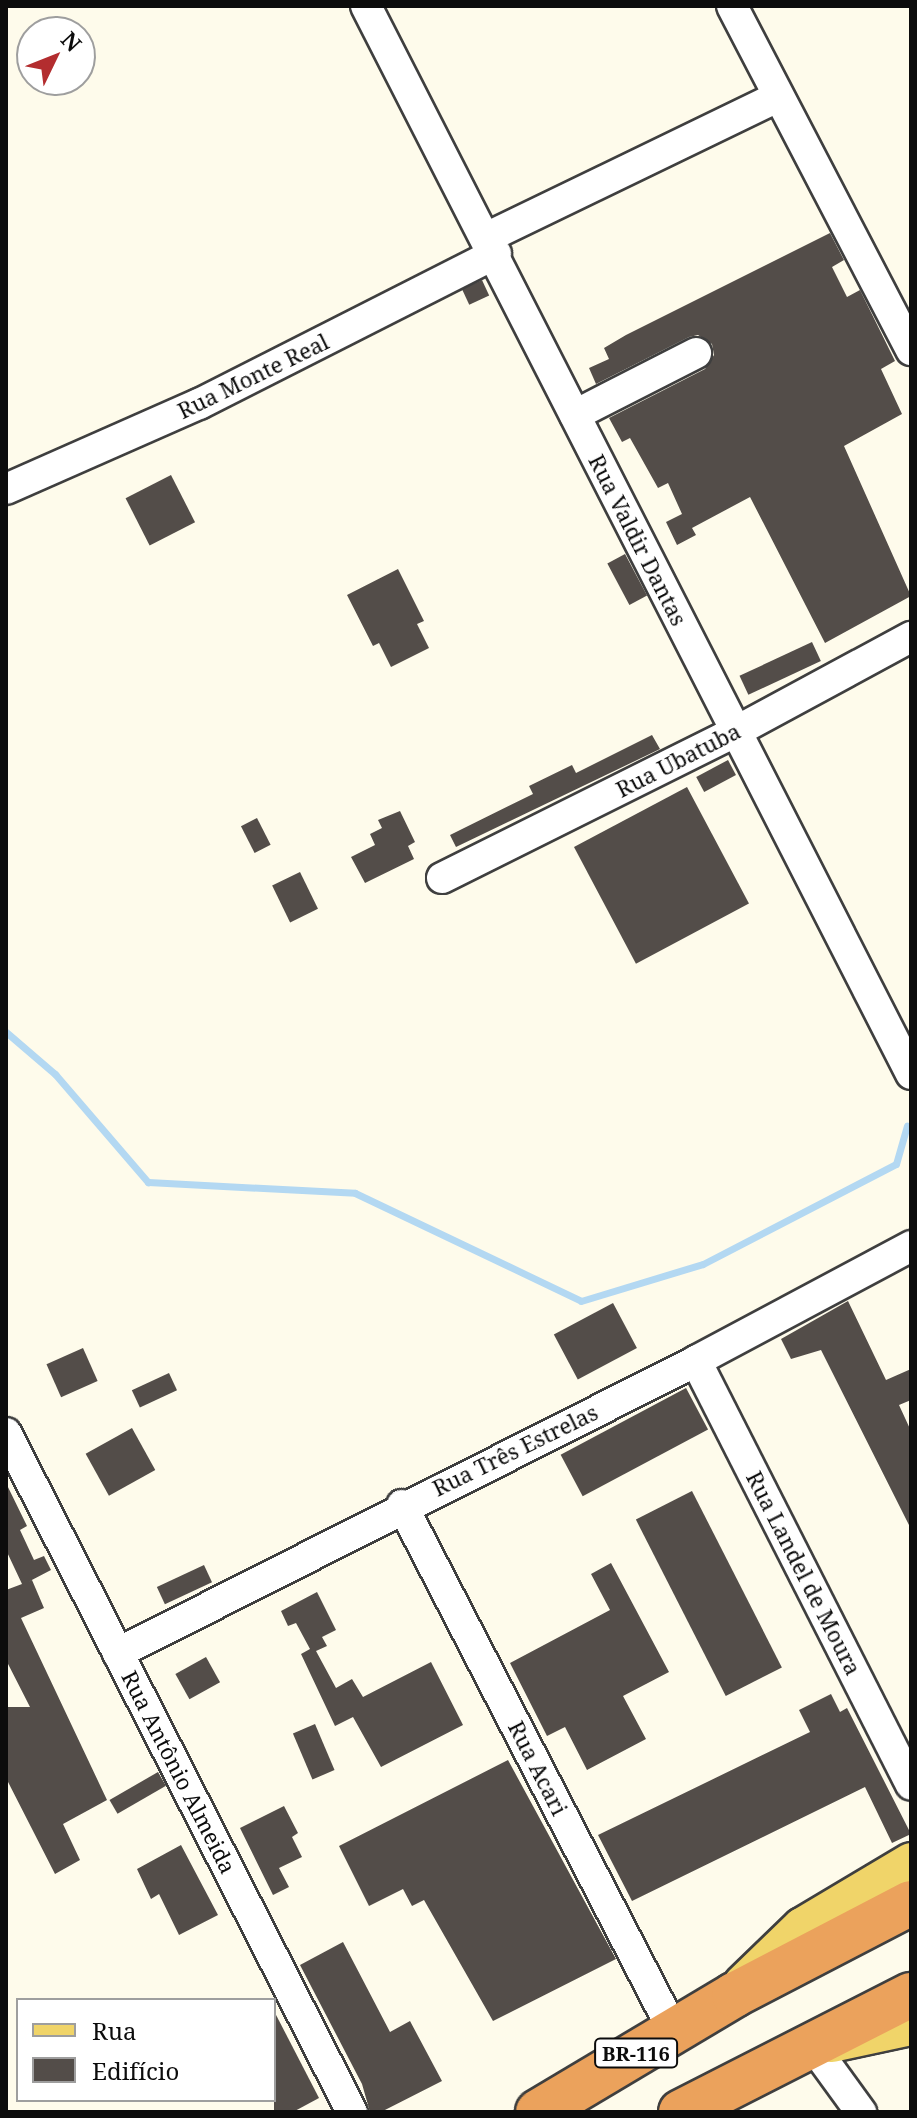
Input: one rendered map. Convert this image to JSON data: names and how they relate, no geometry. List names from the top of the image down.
{
  "streets": {
    "highway": ["BR-116"],
    "street": [
      "Rua Monte Real",
      "Rua Valdir Dantas",
      "Rua Ubatuba",
      "Rua Três Estrelas",
      "Rua Landel de Moura",
      "Rua Acari",
      "Rua Antônio Almeida"
    ]
  },
  "crossings": [
    ["Rua Monte Real", "Rua Valdir Dantas"],
    ["Rua Valdir Dantas", "Rua Ubatuba"],
    ["Rua Três Estrelas", "Rua Landel de Moura"],
    ["Rua Três Estrelas", "Rua Acari"],
    ["Rua Três Estrelas", "Rua Antônio Almeida"],
    ["Rua Acari", "BR-116"]
  ],
  "legend": ["Rua", "Edifício"],
  "north": "top right"
}
